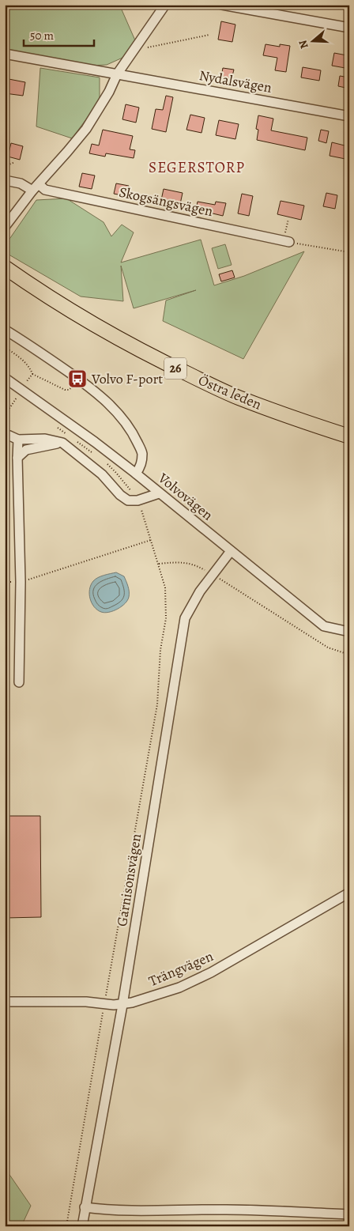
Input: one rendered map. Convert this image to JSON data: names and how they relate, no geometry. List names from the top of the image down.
{
  "streets": {
    "highway": ["26", "Östra leden"],
    "street": [
      "Nydalsvägen",
      "Skogsängsvägen",
      "Volvovägen",
      "Garnisonsvägen",
      "Trängvägen"
    ]
  },
  "crossings": [
    ["Volvovägen", "Garnisonsvägen"],
    ["Garnisonsvägen", "Trängvägen"]
  ],
  "districts": ["SEGERSTORP"],
  "places": {
    "bus stop": ["Volvo F-port"]
  },
  "scale_bar": "50 m",
  "north": "left"
}
